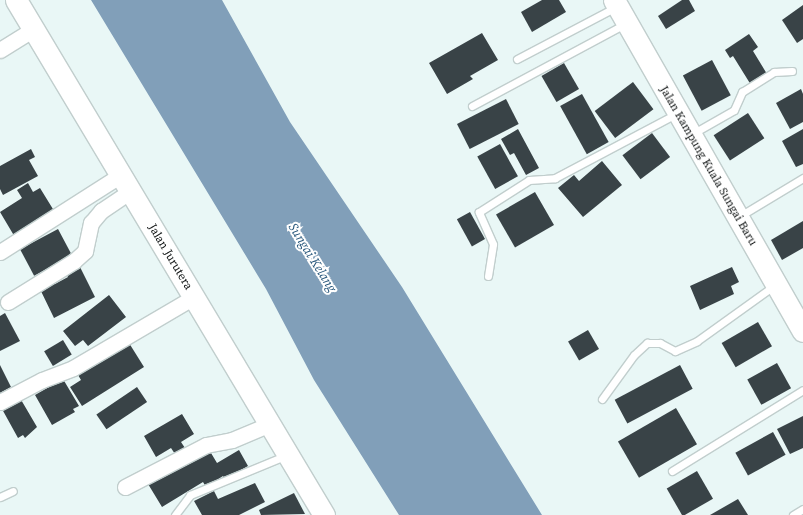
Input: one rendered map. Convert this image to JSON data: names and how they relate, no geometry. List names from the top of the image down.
{
  "streets": {
    "street": ["Jalan Kampung Kuala Sungai Baru", "Jalan Jurutera"]
  },
  "water": ["Sungai Kelang"]
}
